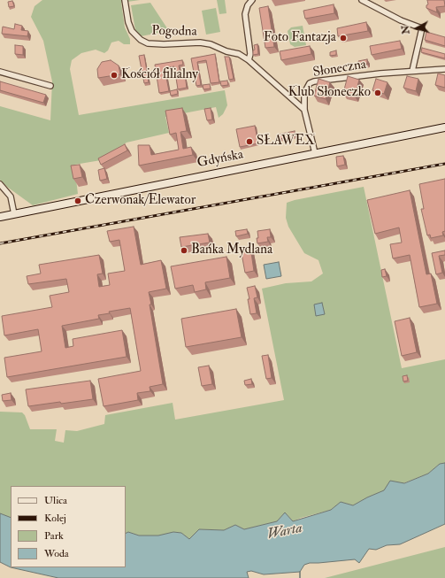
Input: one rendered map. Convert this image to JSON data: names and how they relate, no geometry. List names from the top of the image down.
{
  "streets": {
    "main road": ["Gdyńska"],
    "street": ["Pogodna", "Słoneczna"]
  },
  "crossings": [
    ["Pogodna", "Słoneczna"],
    ["Słoneczna", "Gdyńska"]
  ],
  "water": ["Warta"],
  "places": [
    "Foto Fantazja",
    "Kościół filialny",
    "Klub Słoneczko",
    "SŁAWEX",
    "Czerwonak/Elewator",
    "Bańka Mydlana"
  ],
  "legend": [
    "Ulica",
    "Kolej",
    "Park",
    "Woda"
  ],
  "north": "left"
}
